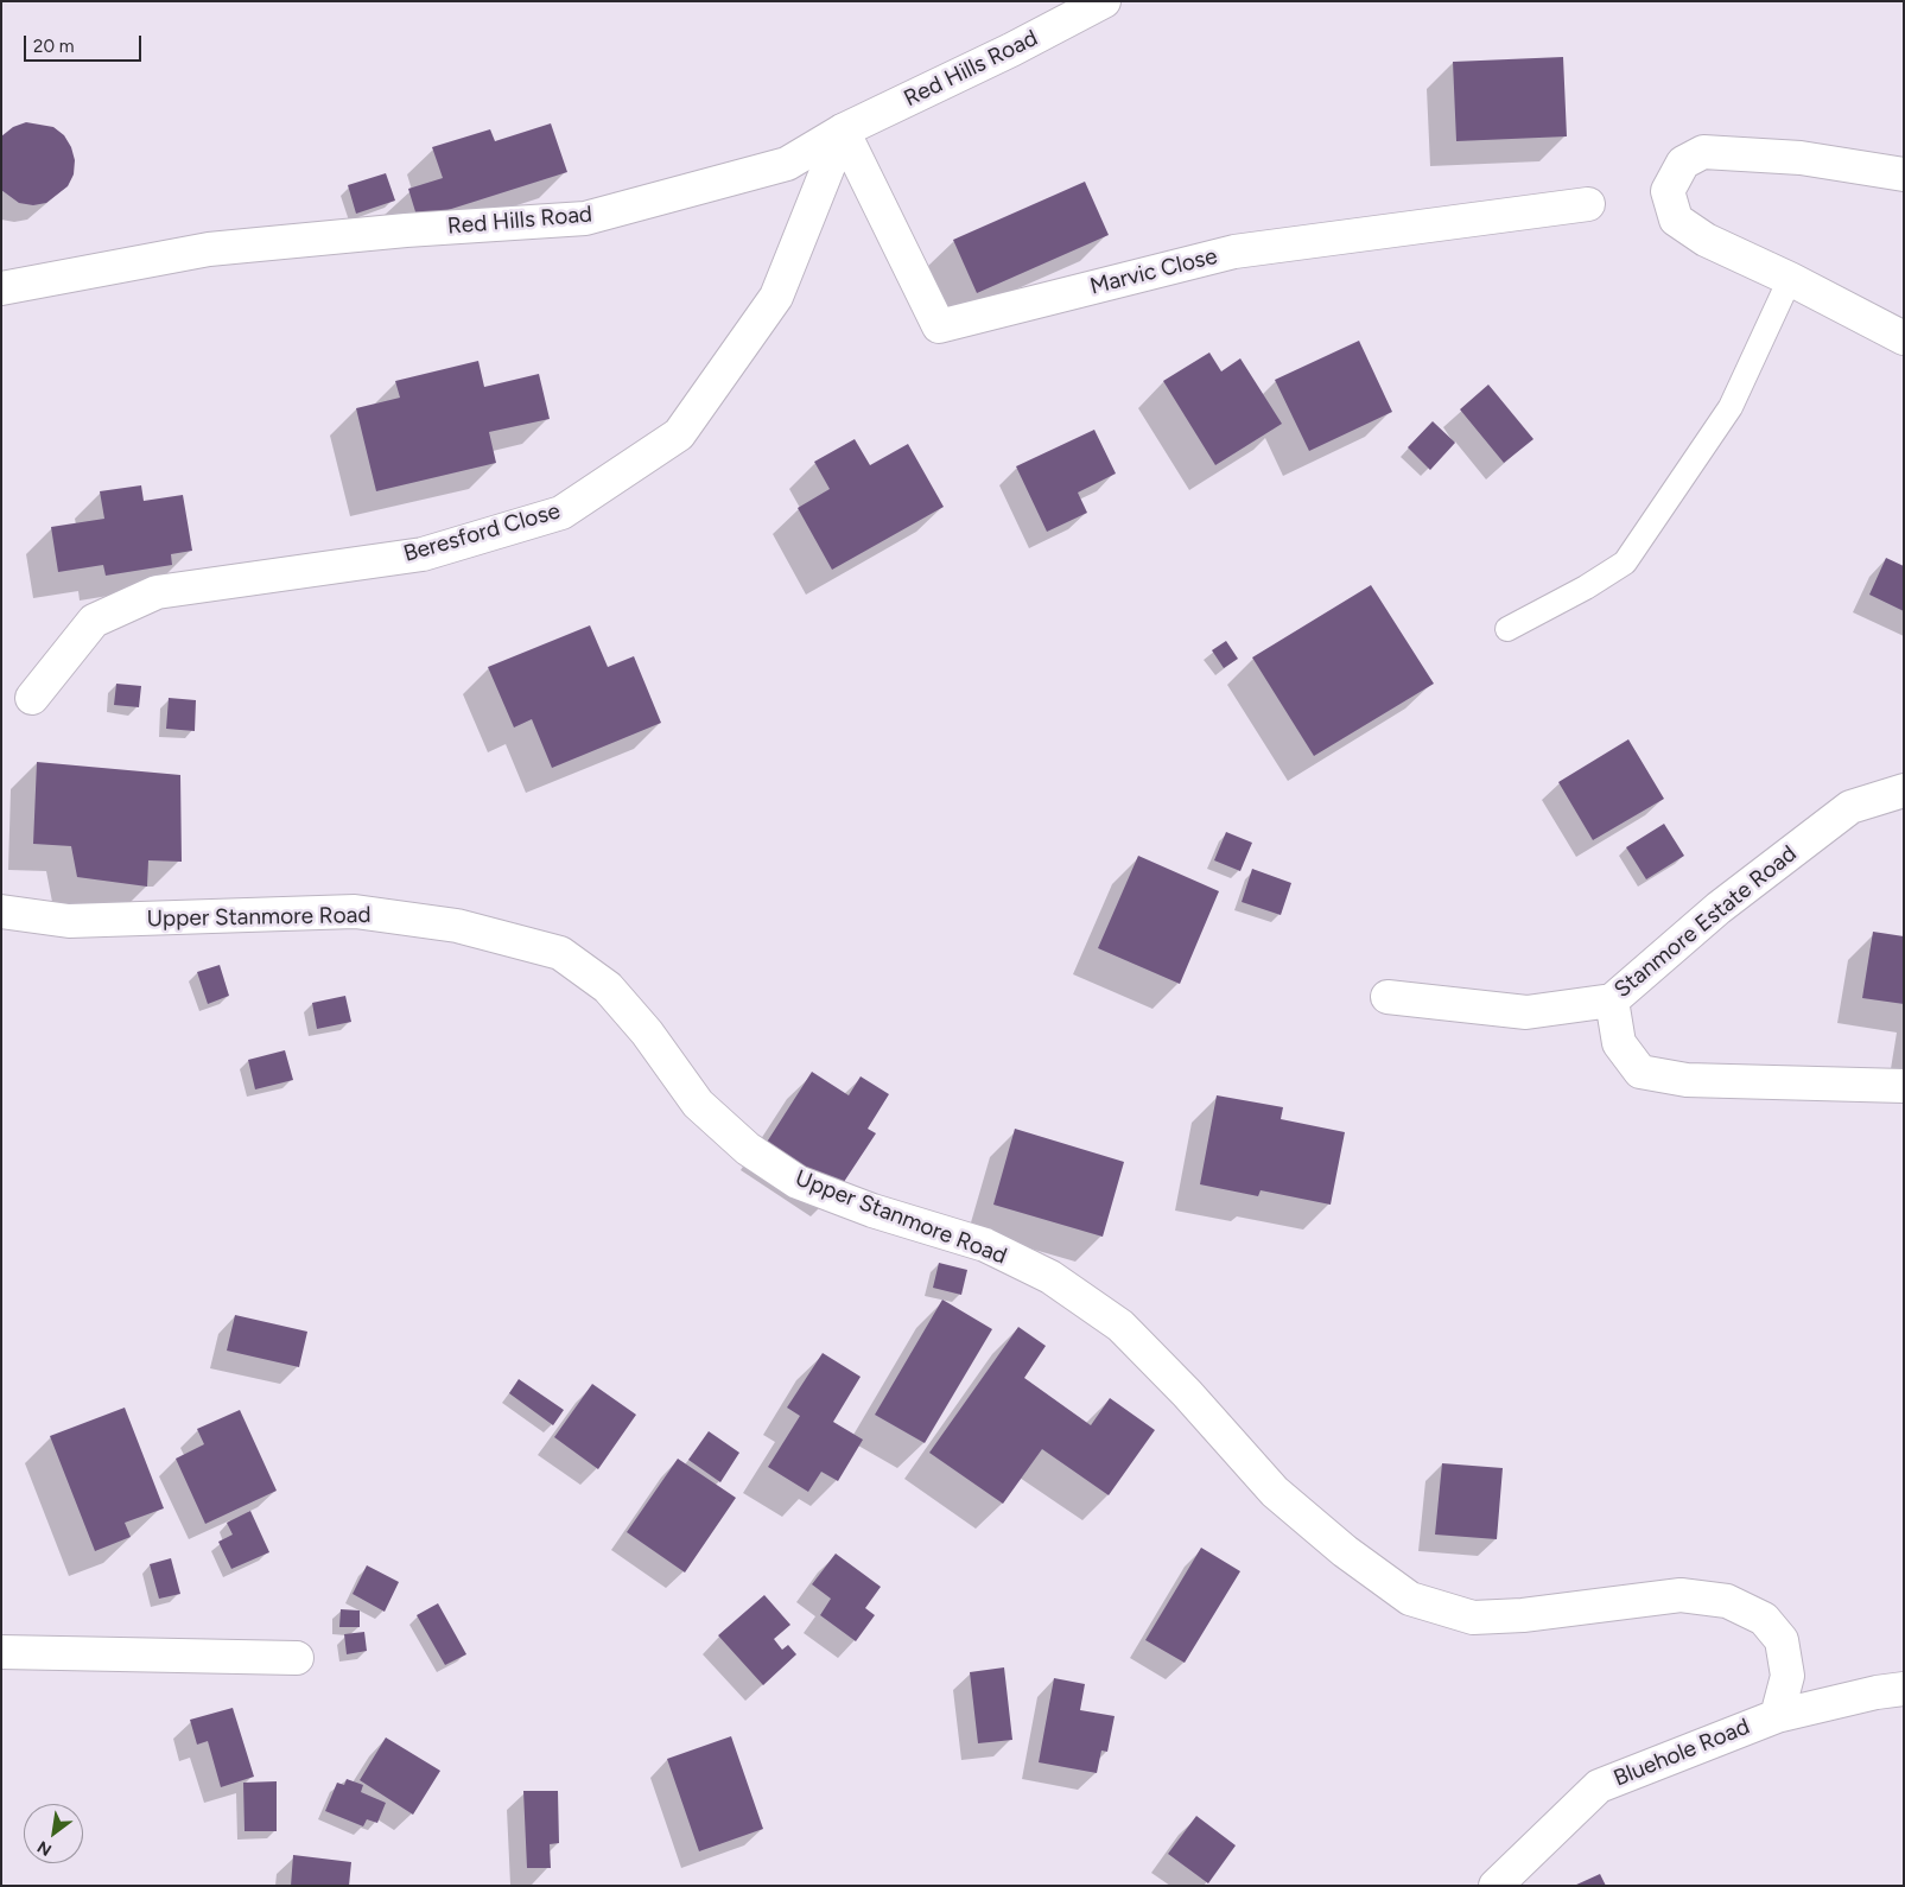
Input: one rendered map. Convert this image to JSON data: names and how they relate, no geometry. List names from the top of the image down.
{
  "streets": {
    "street": [
      "Red Hills Road",
      "Marvic Close",
      "Beresford Close",
      "Upper Stanmore Road",
      "Stanmore Estate Road",
      "Bluehole Road"
    ]
  },
  "crossings": [
    ["Red Hills Road", "Marvic Close"],
    ["Red Hills Road", "Beresford Close"],
    ["Marvic Close", "Beresford Close"],
    ["Upper Stanmore Road", "Bluehole Road"]
  ],
  "scale_bar": "20 m",
  "north": "bottom left"
}
